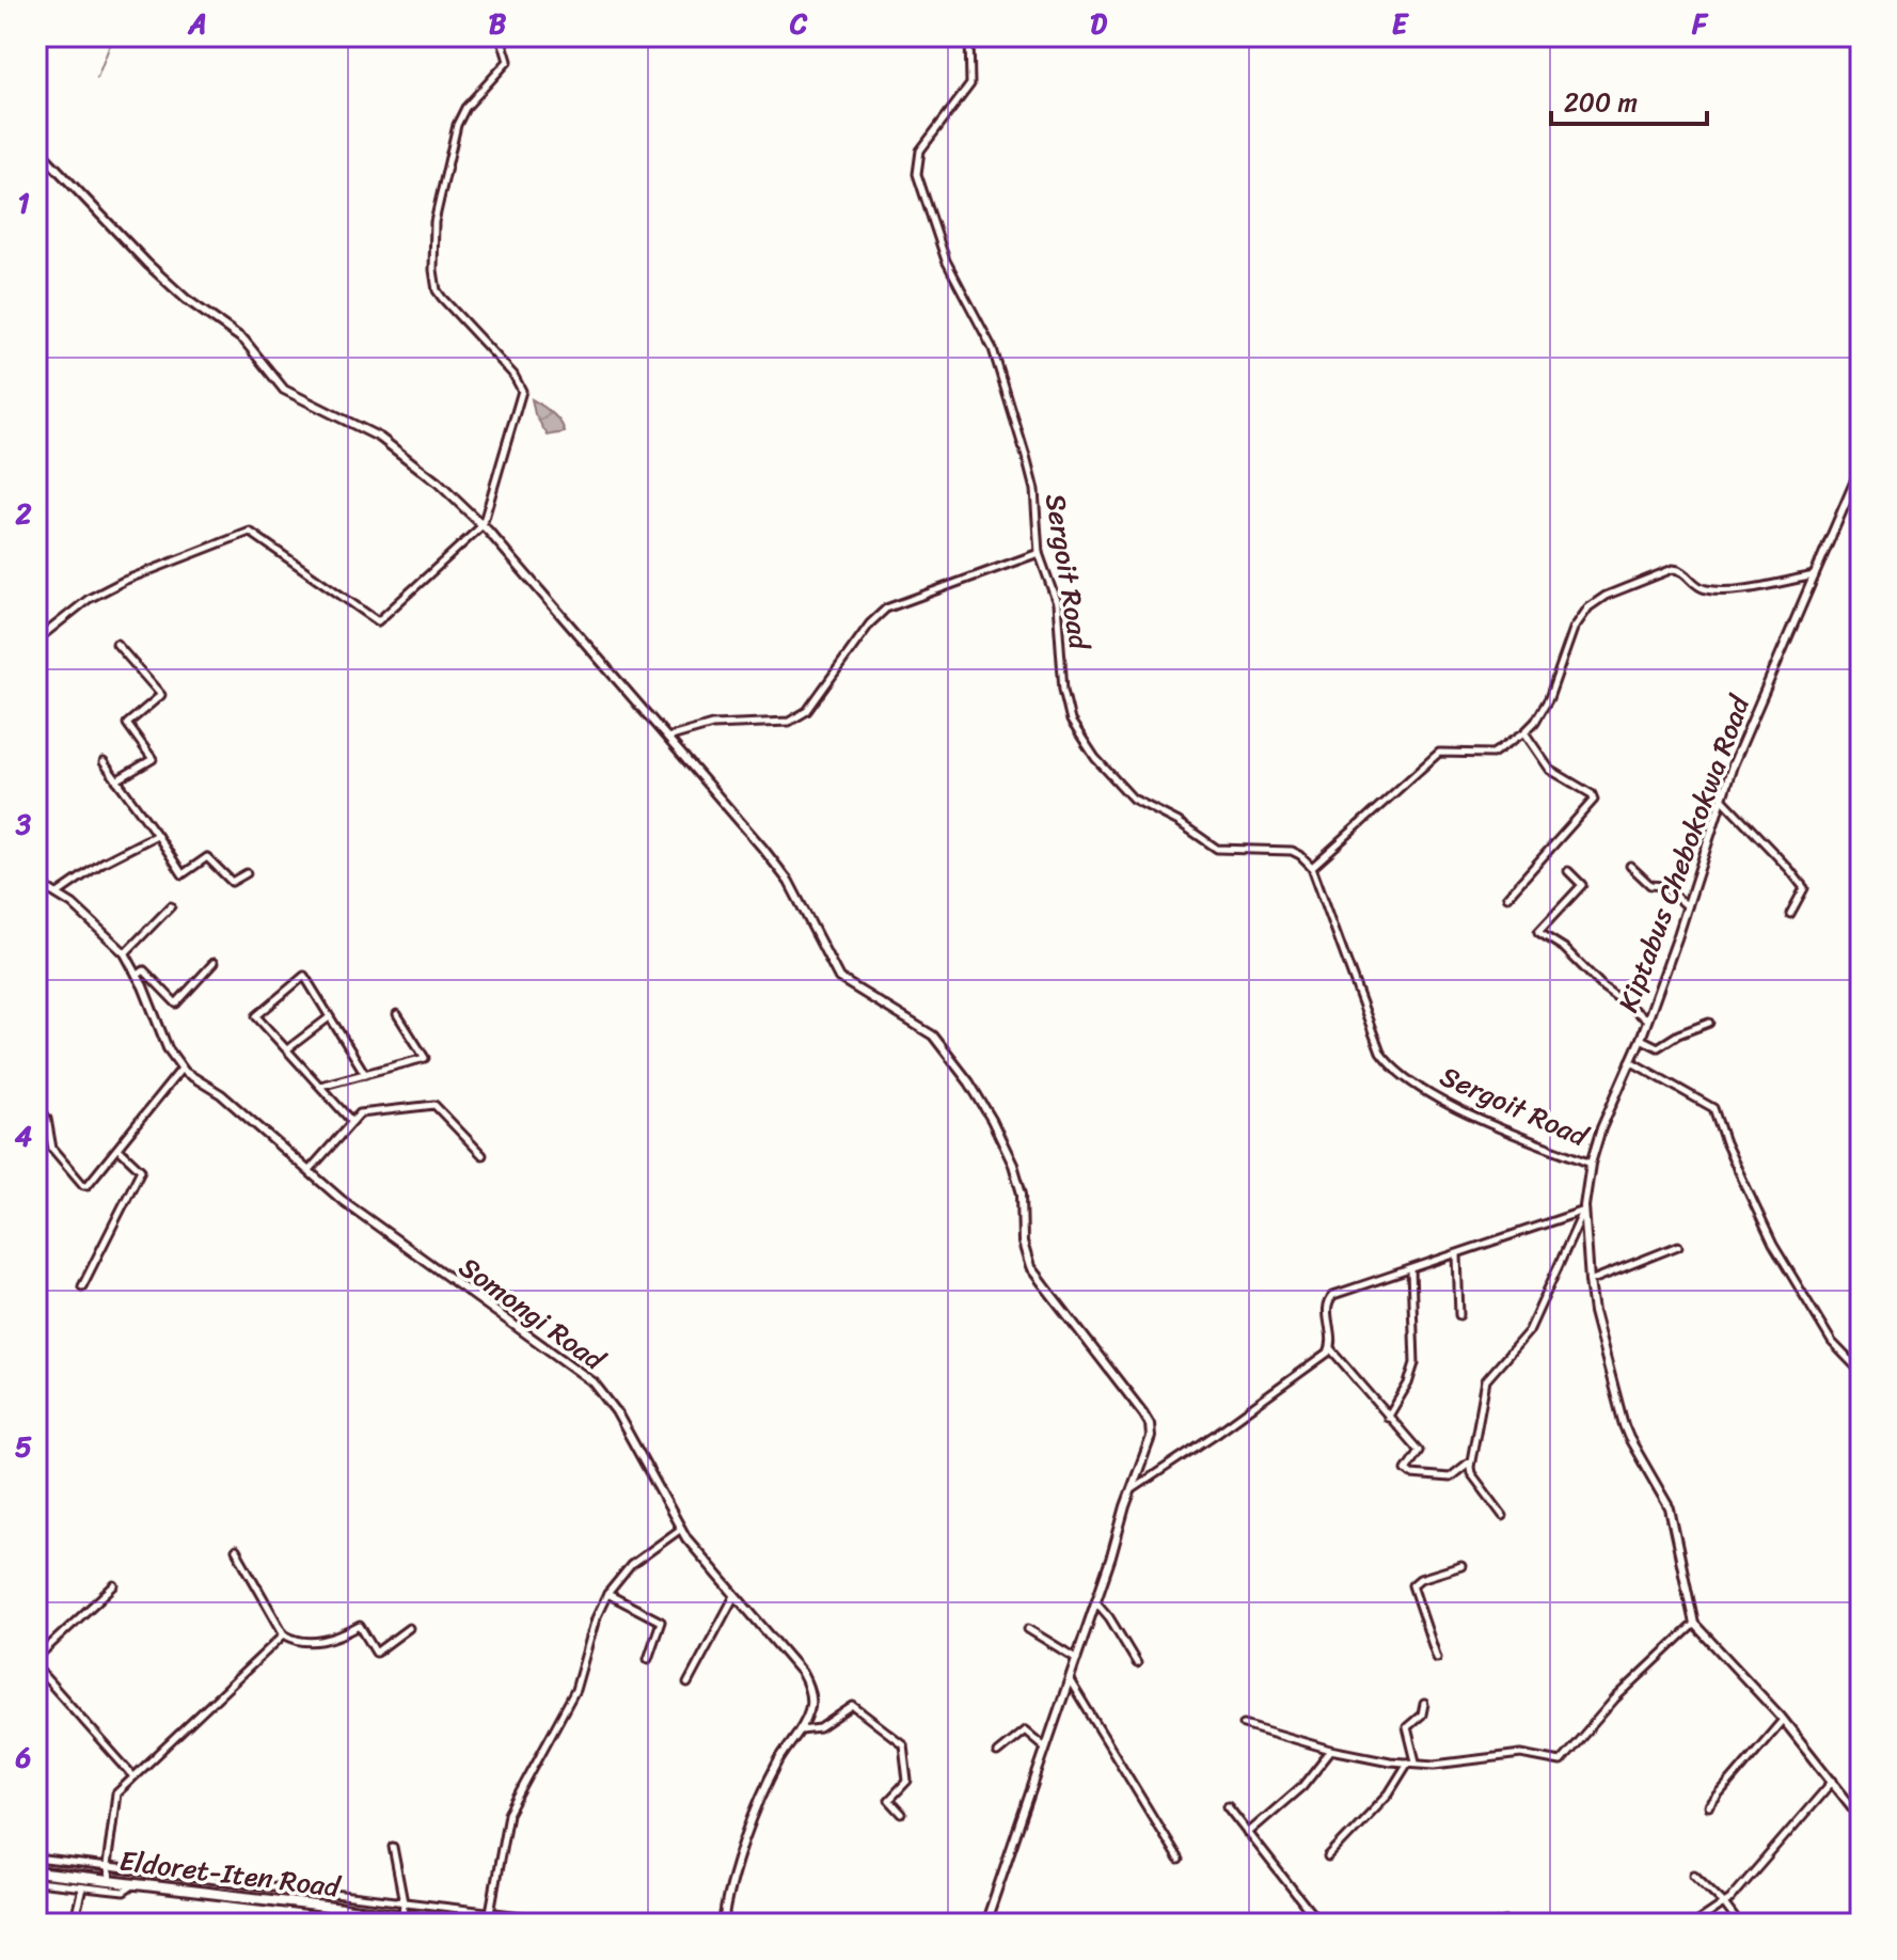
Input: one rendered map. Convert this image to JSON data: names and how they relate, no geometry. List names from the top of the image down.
{
  "streets": {
    "main road": ["Eldoret-Iten Road"],
    "street": ["Sergoit Road", "Kiptabus Chebokokwa Road", "Somongi Road"]
  },
  "crossings": [
    ["Sergoit Road", "Kiptabus Chebokokwa Road"]
  ],
  "scale_bar": "200 m",
  "grid": {
    "columns": [
      "A",
      "B",
      "C",
      "D",
      "E",
      "F"
    ],
    "rows": [
      "1",
      "2",
      "3",
      "4",
      "5",
      "6"
    ]
  }
}
